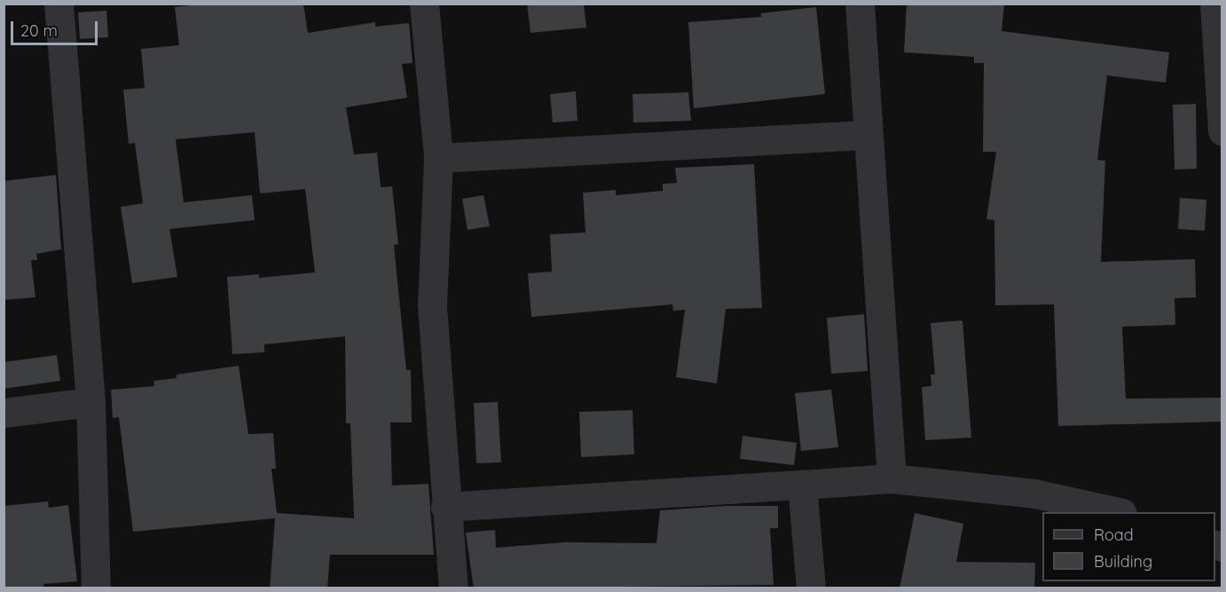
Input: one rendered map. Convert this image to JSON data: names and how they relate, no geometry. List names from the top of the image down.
{
  "legend": ["Road", "Building"],
  "scale_bar": "20 m"
}
